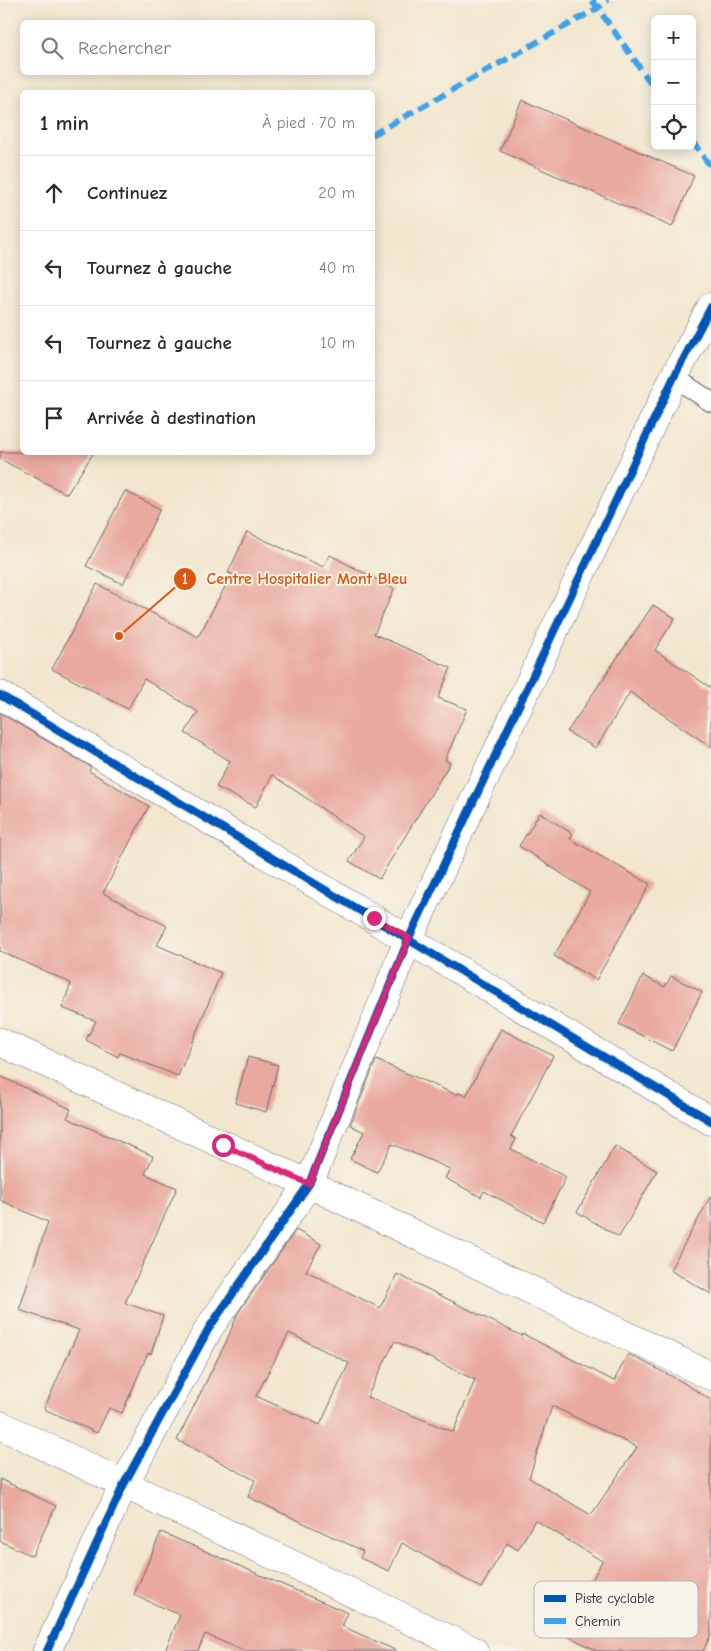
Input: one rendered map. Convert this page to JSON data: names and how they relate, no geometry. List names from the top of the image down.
{
  "places": ["Centre Hospitalier Mont Bleu"],
  "legend": ["Piste cyclable", "Chemin"],
  "page": {
    "map_buttons": ["+", "−"],
    "search": "Rechercher",
    "heading": ["1 min", "À pied · 70 m"],
    "list": [
      ["Continuez", "20 m"],
      ["Tournez à gauche", "40 m"],
      ["Tournez à gauche", "10 m"],
      "Arrivée à destination"
    ]
  }
}
